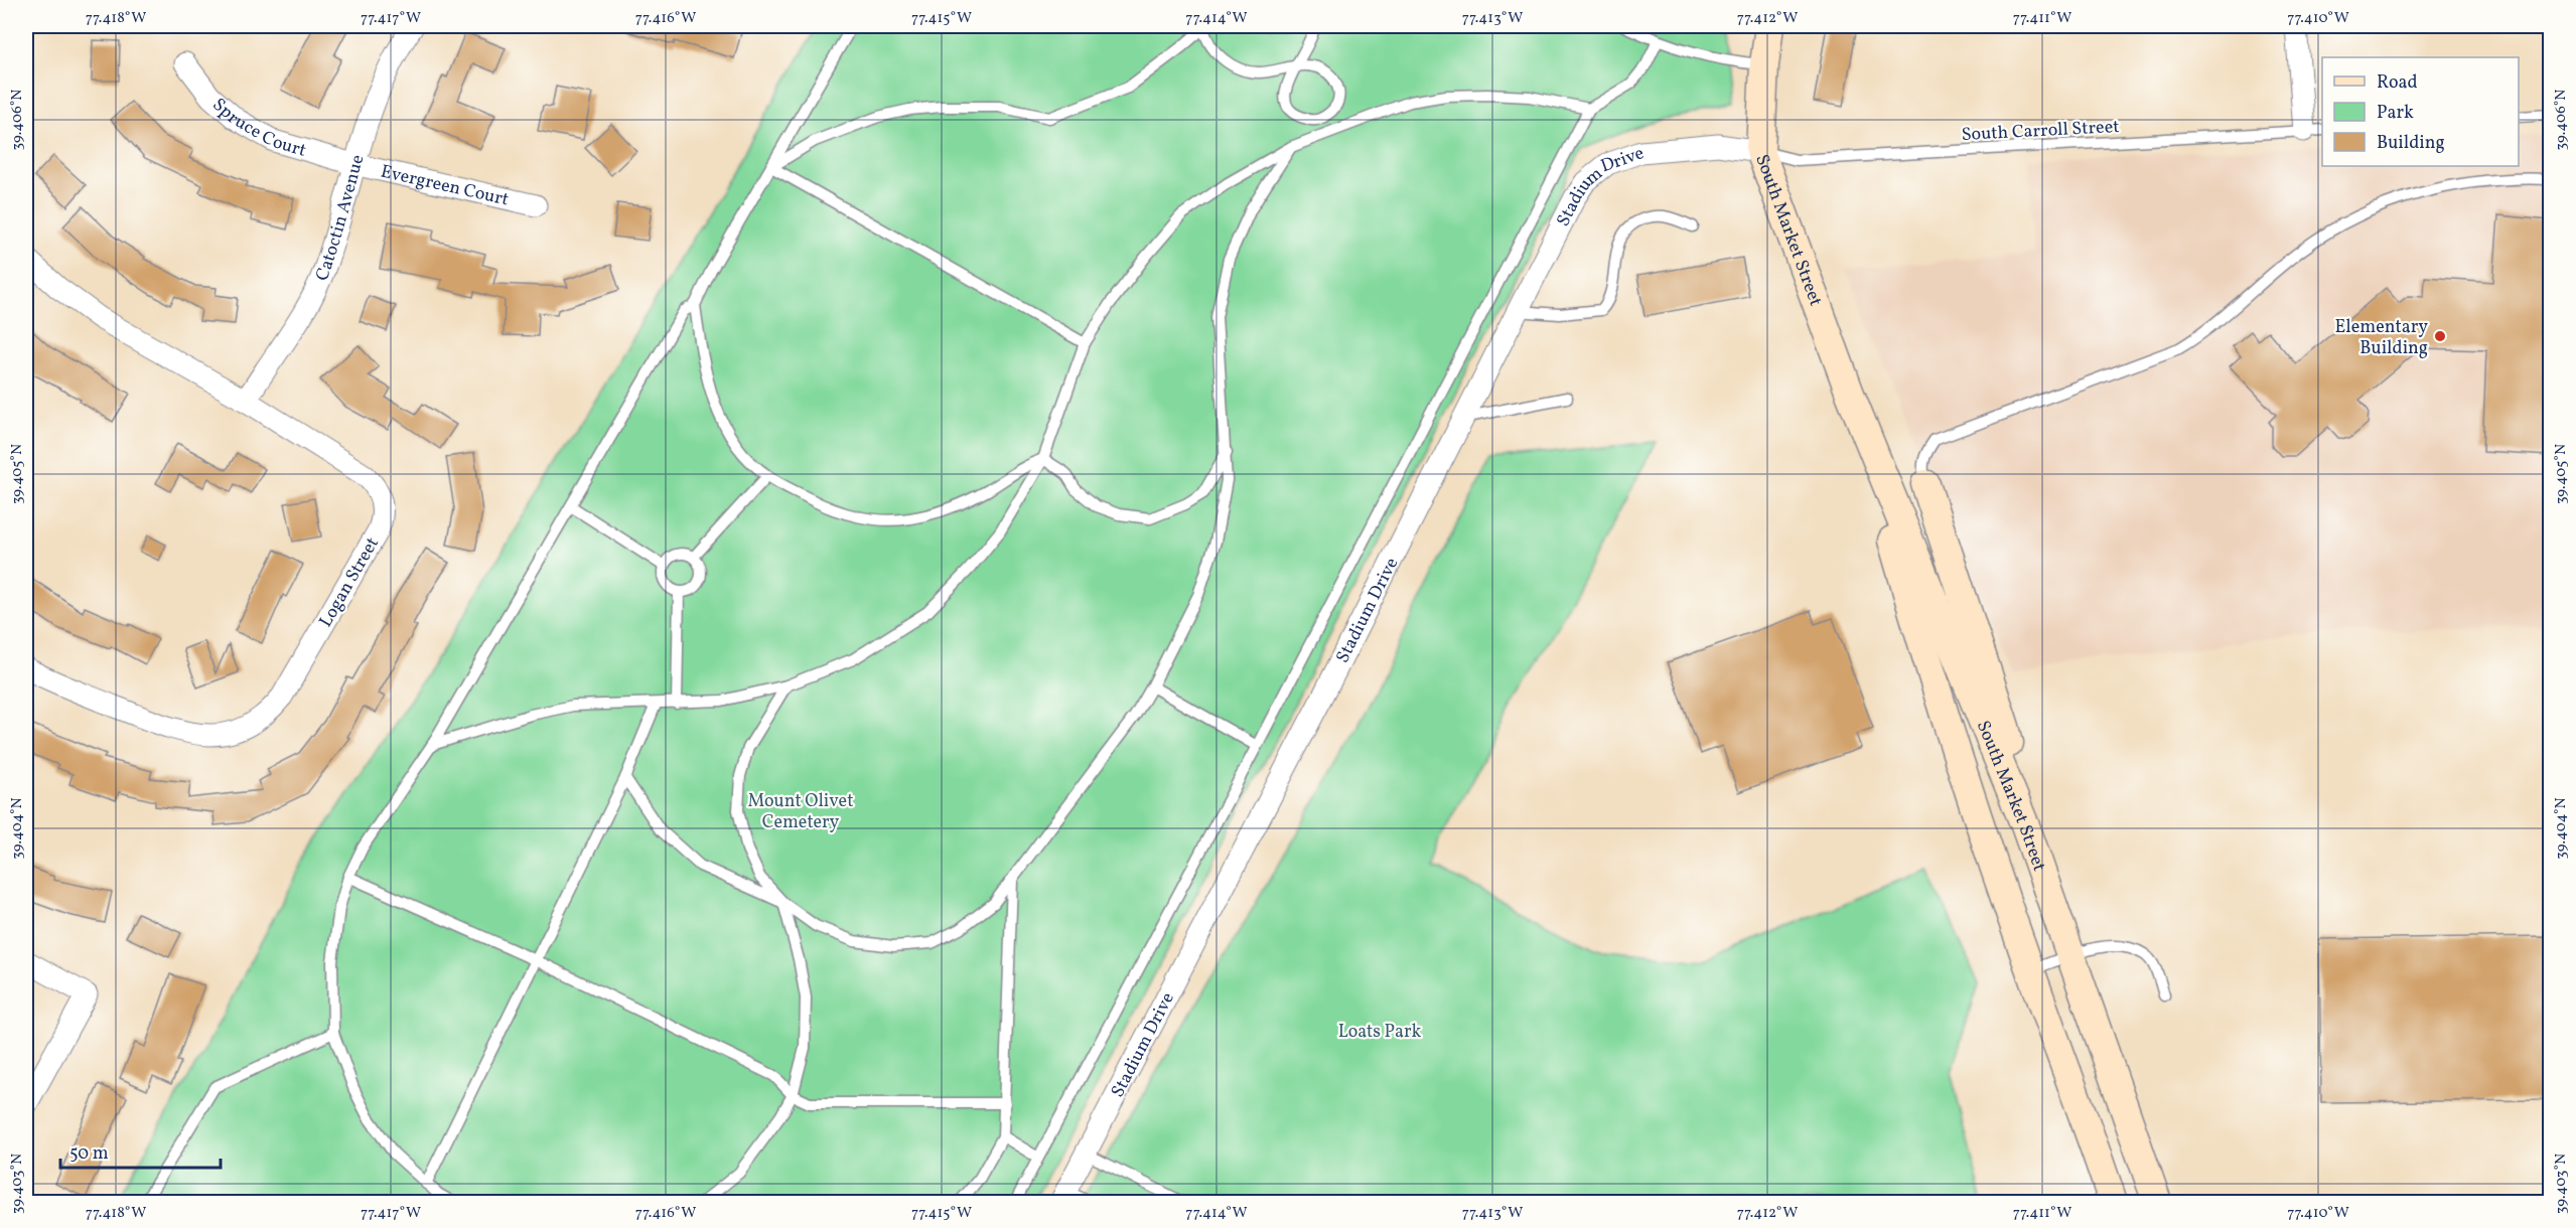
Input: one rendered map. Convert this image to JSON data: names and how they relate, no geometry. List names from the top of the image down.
{
  "streets": {
    "main road": ["South Market Street"],
    "street": [
      "Spruce Court",
      "Evergreen Court",
      "Stadium Drive",
      "Catoctin Avenue",
      "Logan Street"
    ],
    "lane": ["South Carroll Street"]
  },
  "crossings": [
    ["Spruce Court", "Evergreen Court"],
    ["Spruce Court", "Catoctin Avenue"],
    ["South Carroll Street", "Stadium Drive"],
    ["South Carroll Street", "South Market Street"],
    ["Evergreen Court", "Catoctin Avenue"],
    ["Stadium Drive", "South Market Street"],
    ["Catoctin Avenue", "Logan Street"]
  ],
  "parks": ["Mount Olivet Cemetery", "Loats Park"],
  "places": ["Elementary Building"],
  "legend": ["Road", "Park", "Building"],
  "scale_bar": "50 m",
  "coordinates": [
    "77.418°W",
    "77.417°W",
    "77.416°W",
    "77.415°W",
    "77.414°W",
    "77.413°W",
    "77.412°W",
    "77.411°W",
    "77.410°W",
    "39.406°N",
    "39.405°N",
    "39.404°N",
    "39.403°N"
  ]
}
